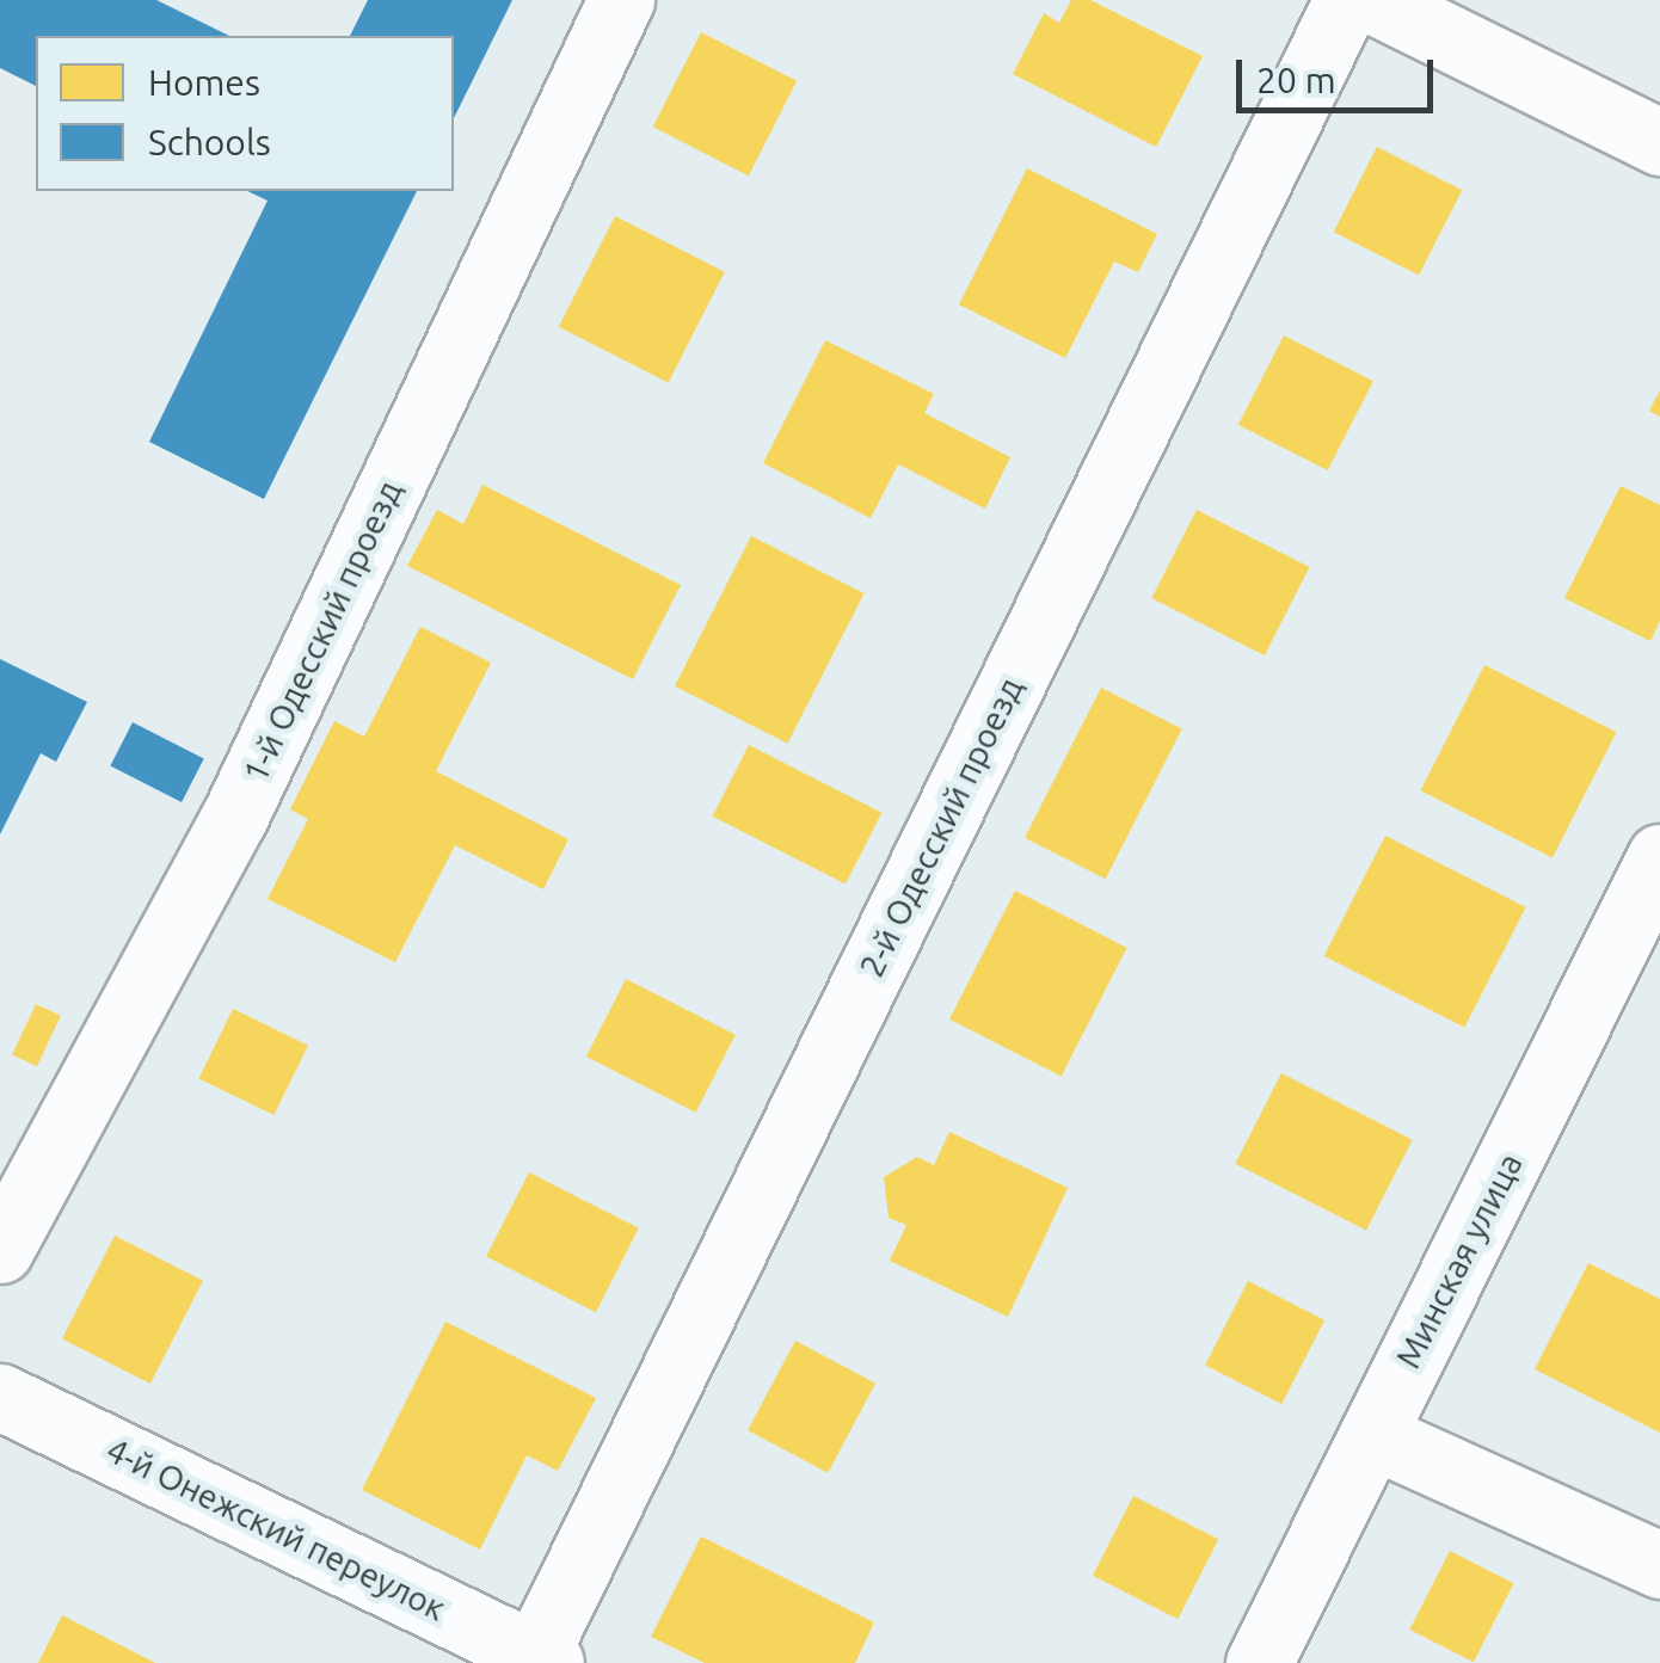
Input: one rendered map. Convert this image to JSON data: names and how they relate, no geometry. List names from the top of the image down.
{
  "streets": {
    "street": [
      "1-й Одесский проезд",
      "2-й Одесский проезд",
      "Минская улица",
      "4-й Онежский переулок"
    ]
  },
  "crossings": [
    ["2-й Одесский проезд", "4-й Онежский переулок"]
  ],
  "legend": ["Homes", "Schools"],
  "scale_bar": "20 m"
}
